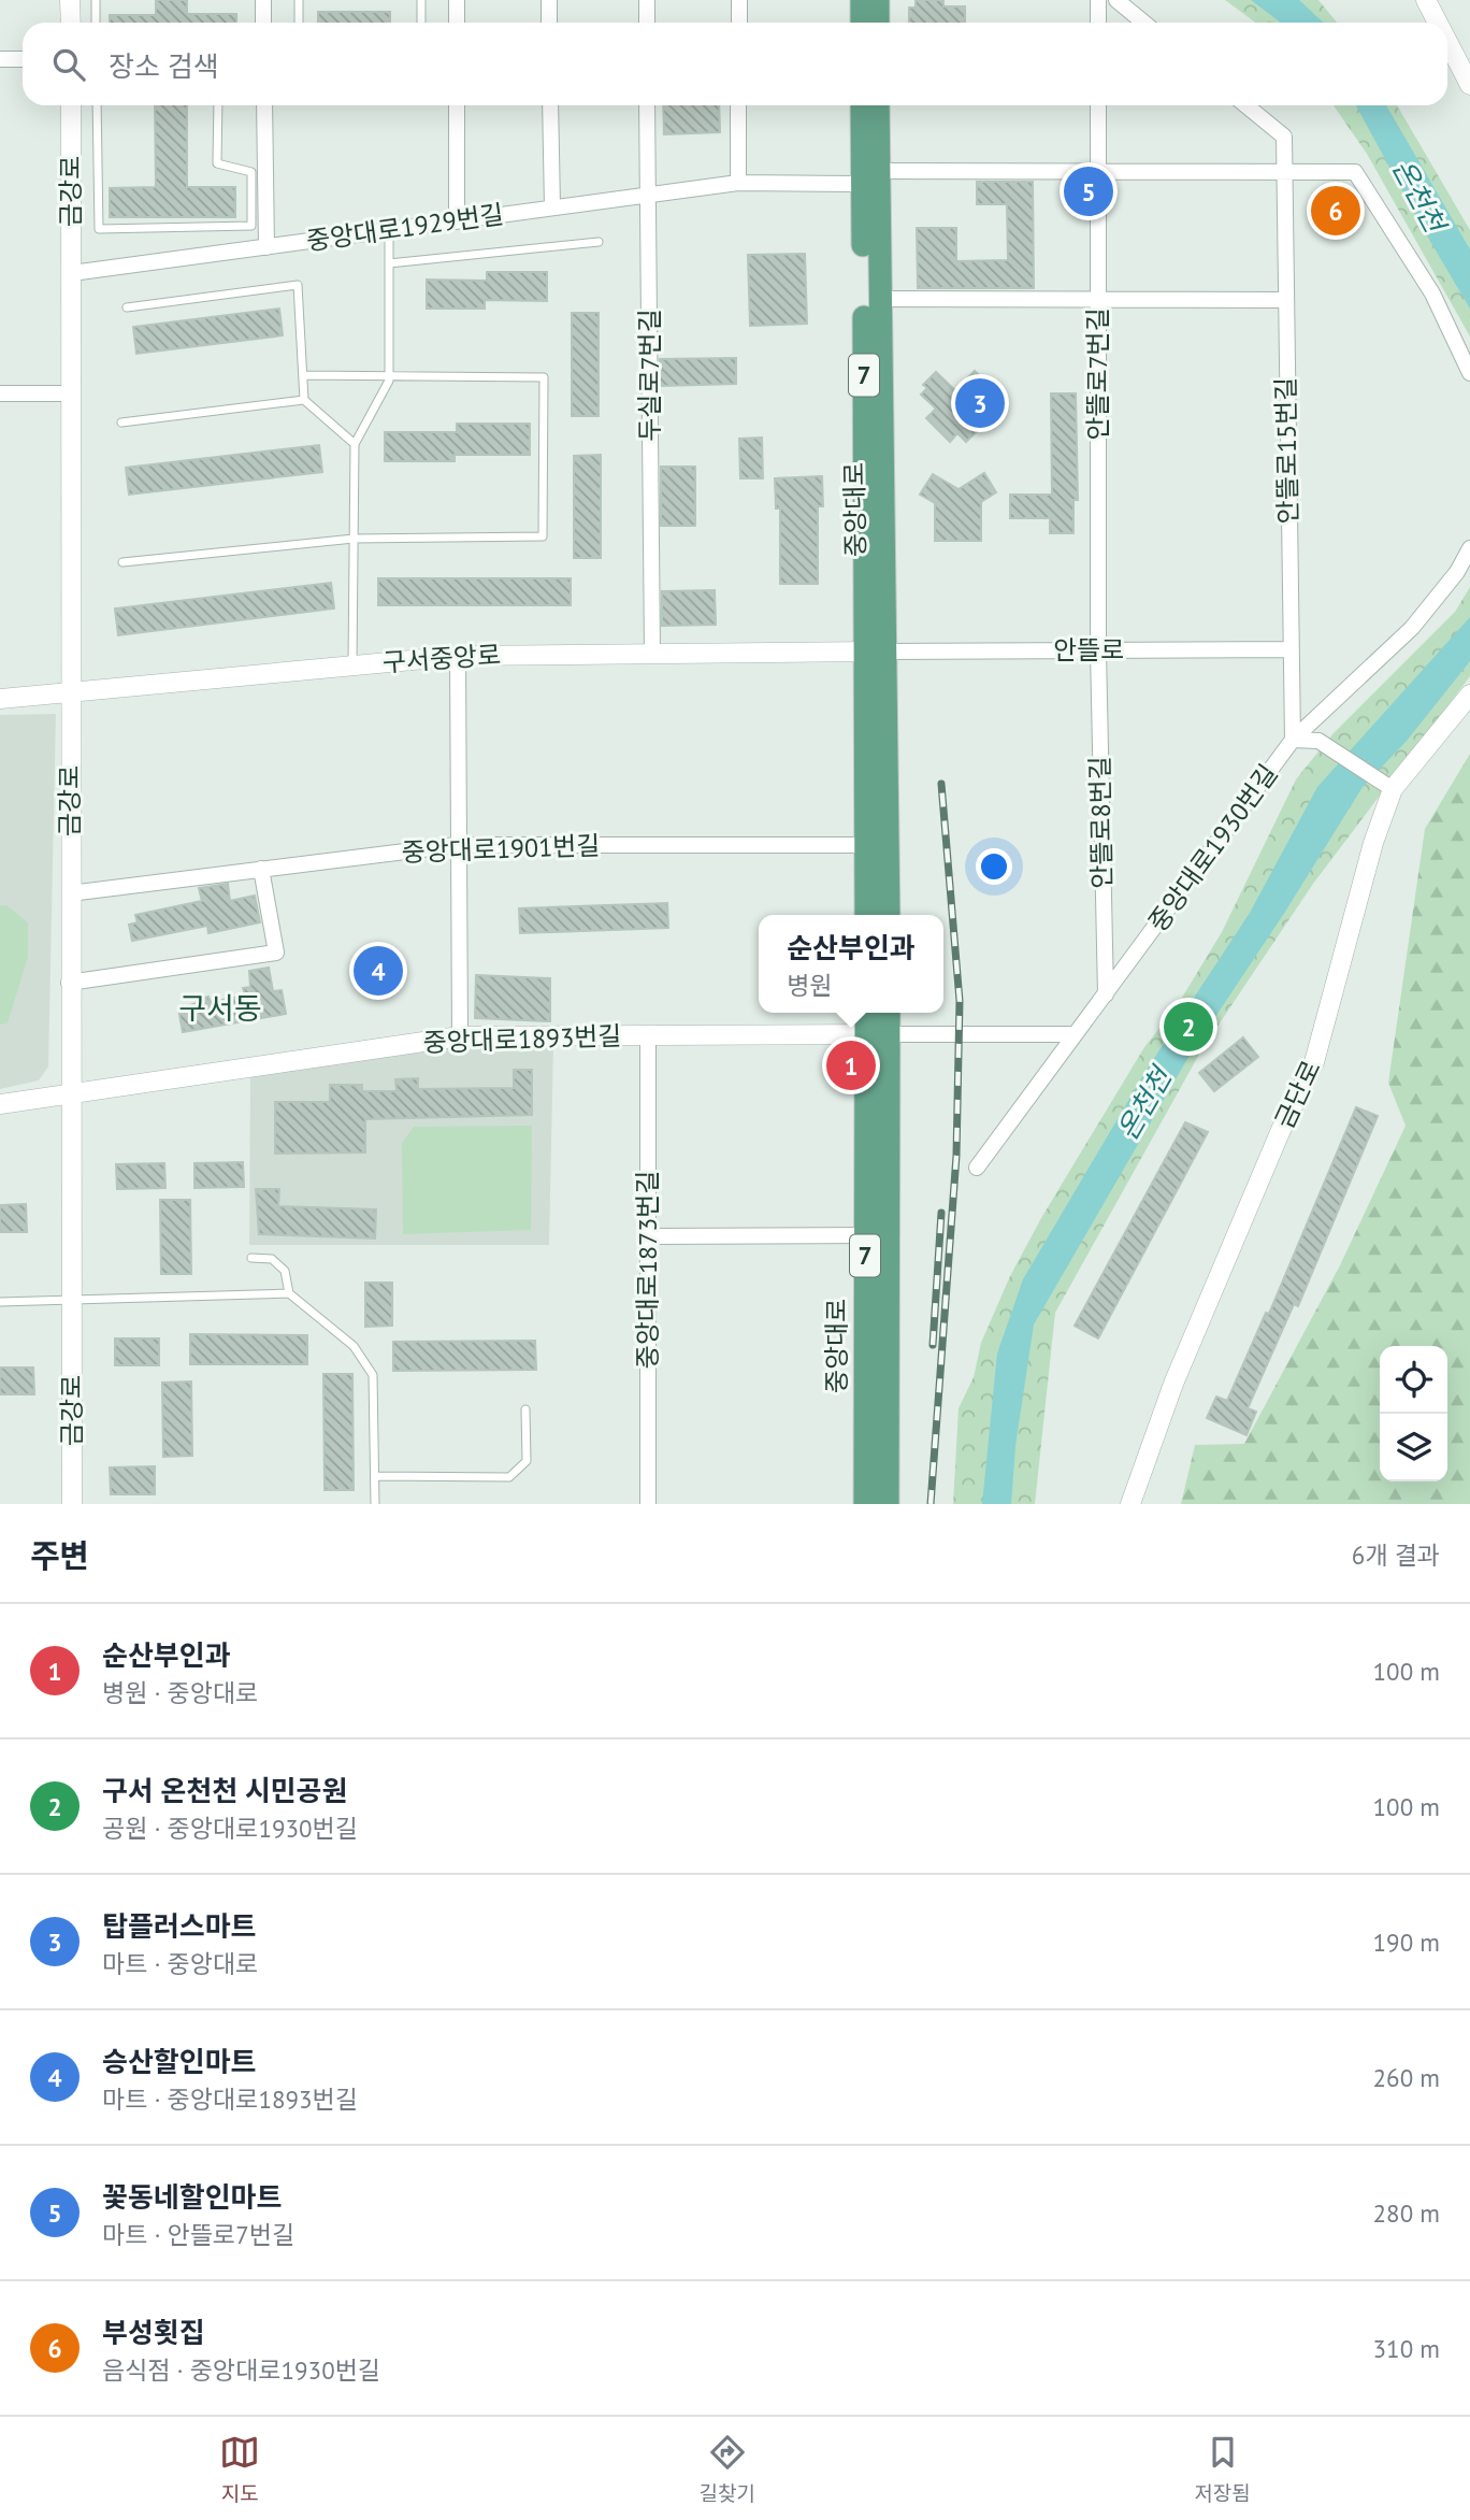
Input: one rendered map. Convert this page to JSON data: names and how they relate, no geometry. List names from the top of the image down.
{
  "streets": {
    "main road": ["7", "중앙대로"],
    "street": [
      "금강로",
      "중앙대로1929번길",
      "안뜰로7번길",
      "두실로7번길",
      "안뜰로15번길",
      "안뜰로",
      "구서중앙로",
      "안뜰로8번길",
      "중앙대로1930번길",
      "중앙대로1901번길",
      "중앙대로1893번길",
      "금단로",
      "중앙대로1873번길"
    ]
  },
  "crossings": [
    ["금강로", "중앙대로1929번길"],
    ["금강로", "구서중앙로"],
    ["금강로", "중앙대로1901번길"],
    ["금강로", "중앙대로1893번길"],
    ["중앙대로1929번길", "두실로7번길"],
    ["중앙대로1929번길", "중앙대로"],
    ["안뜰로7번길", "안뜰로"],
    ["안뜰로7번길", "안뜰로8번길"],
    ["두실로7번길", "구서중앙로"],
    ["안뜰로15번길", "안뜰로"],
    ["안뜰로15번길", "중앙대로1930번길"],
    ["중앙대로", "안뜰로"],
    ["중앙대로", "구서중앙로"],
    ["중앙대로", "중앙대로1901번길"],
    ["중앙대로", "중앙대로1893번길"],
    ["안뜰로", "구서중앙로"],
    ["안뜰로", "안뜰로8번길"],
    ["안뜰로8번길", "중앙대로1930번길"],
    ["중앙대로1893번길", "중앙대로1873번길"]
  ],
  "districts": ["구서동"],
  "water": ["온천천"],
  "page": {
    "search": "장소 검색",
    "pins": [
      "5",
      "6",
      "3",
      "4",
      "2",
      "1"
    ],
    "popup": ["순산부인과", "병원"],
    "heading": ["주변", "6개 결과"],
    "list": [
      {
        "mark": "1",
        "name": "순산부인과",
        "note": "병원 · 중앙대로",
        "value": "100 m"
      },
      {
        "mark": "2",
        "name": "구서 온천천 시민공원",
        "note": "공원 · 중앙대로1930번길",
        "value": "100 m"
      },
      {
        "mark": "3",
        "name": "탑플러스마트",
        "note": "마트 · 중앙대로",
        "value": "190 m"
      },
      {
        "mark": "4",
        "name": "승산할인마트",
        "note": "마트 · 중앙대로1893번길",
        "value": "260 m"
      },
      {
        "mark": "5",
        "name": "꽃동네할인마트",
        "note": "마트 · 안뜰로7번길",
        "value": "280 m"
      },
      {
        "mark": "6",
        "name": "부성횟집",
        "note": "음식점 · 중앙대로1930번길",
        "value": "310 m"
      }
    ],
    "nav": ["지도", "길찾기", "저장됨"]
  }
}
